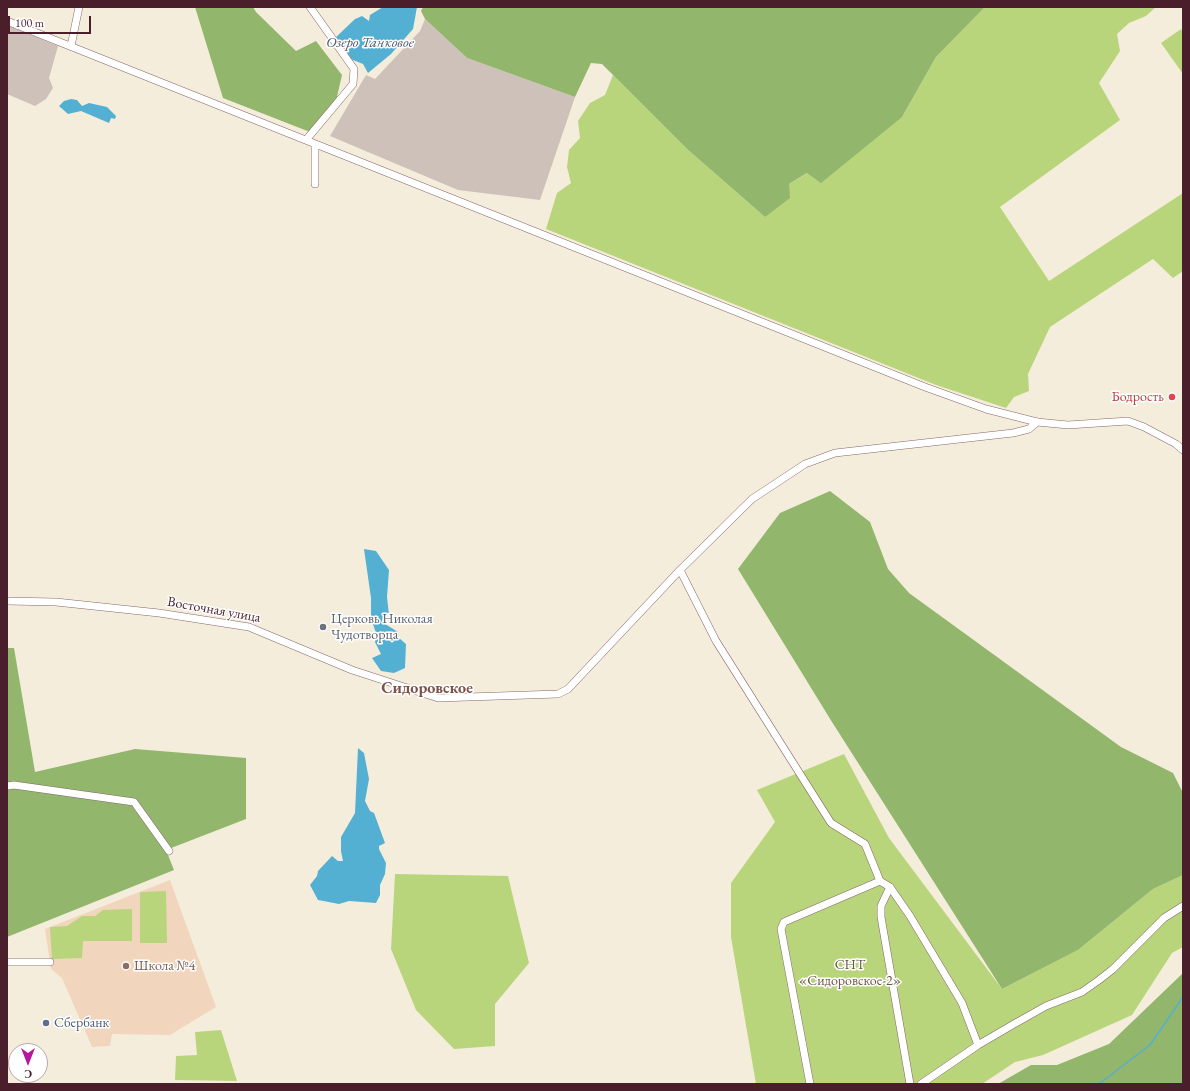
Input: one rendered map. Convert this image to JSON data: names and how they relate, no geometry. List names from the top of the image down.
{
  "streets": {
    "street": ["Восточная улица"]
  },
  "districts": ["Сидоровское"],
  "water": ["Озеро Танковое"],
  "parks": ["СНТ «Сидоровское-2»"],
  "places": [
    "Бодрость",
    "Церковь Николая Чудотворца",
    "Школа №4",
    "Сбербанк"
  ],
  "scale_bar": "100 m",
  "north": "bottom"
}
